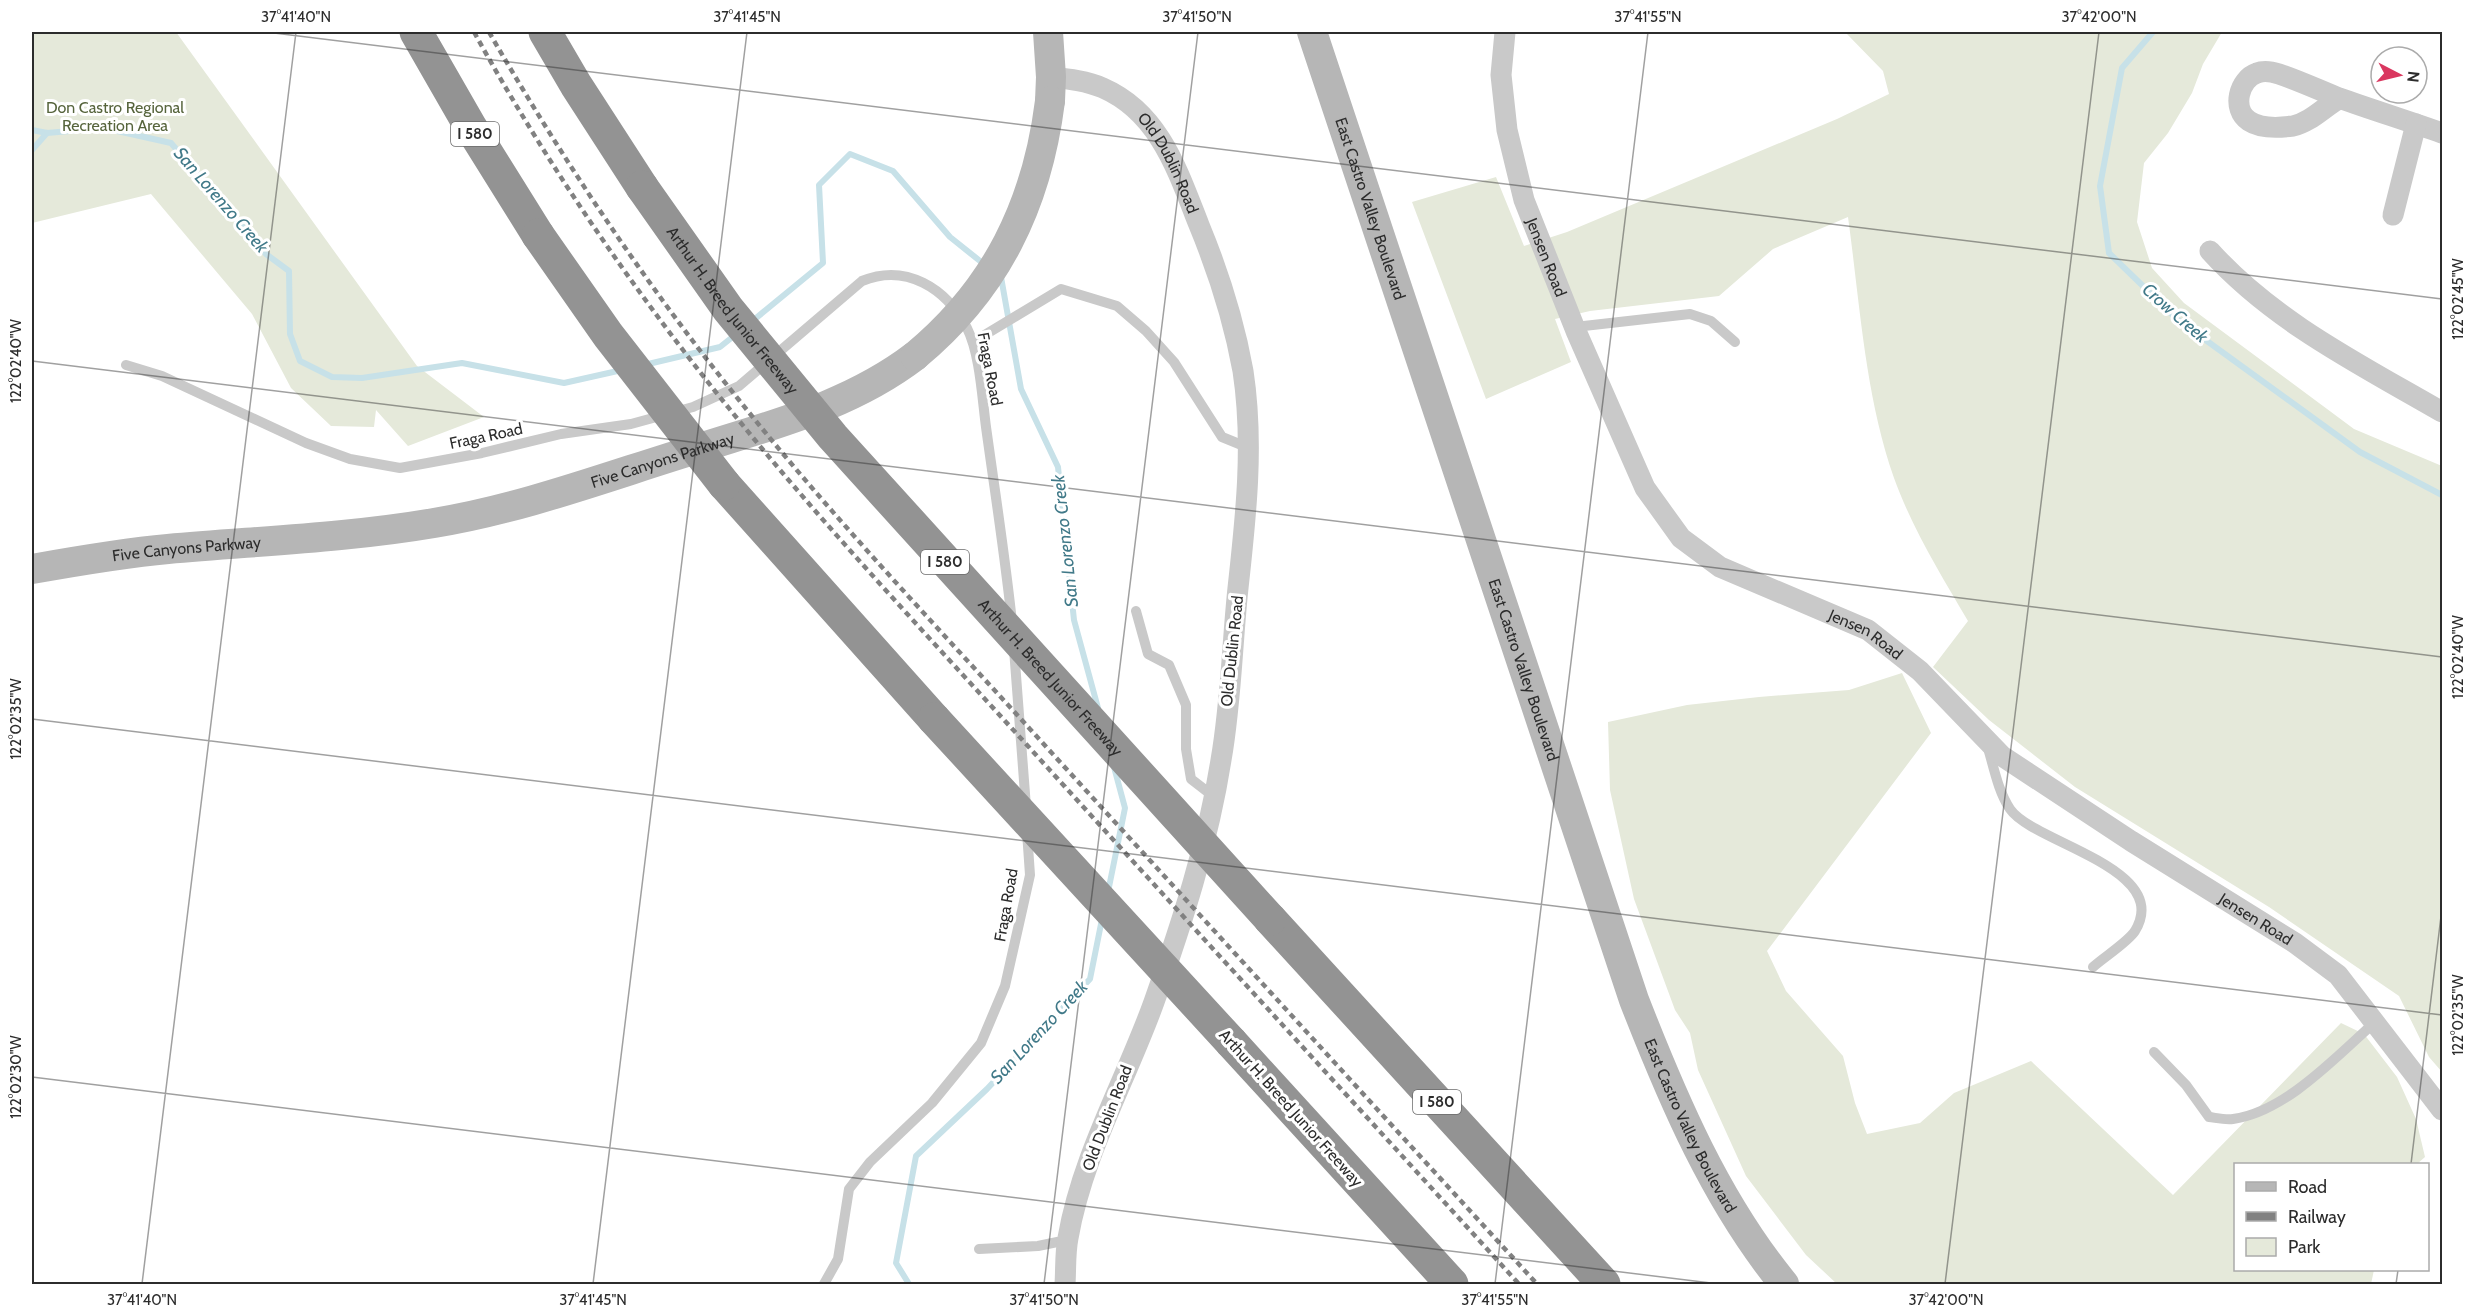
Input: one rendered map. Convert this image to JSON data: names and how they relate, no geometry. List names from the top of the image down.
{
  "streets": {
    "highway": ["I 580", "Arthur H. Breed Junior Freeway"],
    "main road": ["East Castro Valley Boulevard", "Five Canyons Parkway"],
    "street": ["Old Dublin Road", "Jensen Road"],
    "lane": ["Fraga Road"]
  },
  "crossings": [
    ["Old Dublin Road", "Five Canyons Parkway"]
  ],
  "water": ["San Lorenzo Creek", "Crow Creek"],
  "parks": ["Don Castro Regional Recreation Area"],
  "legend": ["Road", "Railway", "Park"],
  "north": "right",
  "coordinates": [
    "37°41'40\"N",
    "37°41'45\"N",
    "37°41'50\"N",
    "37°41'55\"N",
    "37°42'00\"N",
    "122°02'45\"W",
    "122°02'40\"W",
    "122°02'35\"W",
    "122°02'30\"W"
  ]
}
